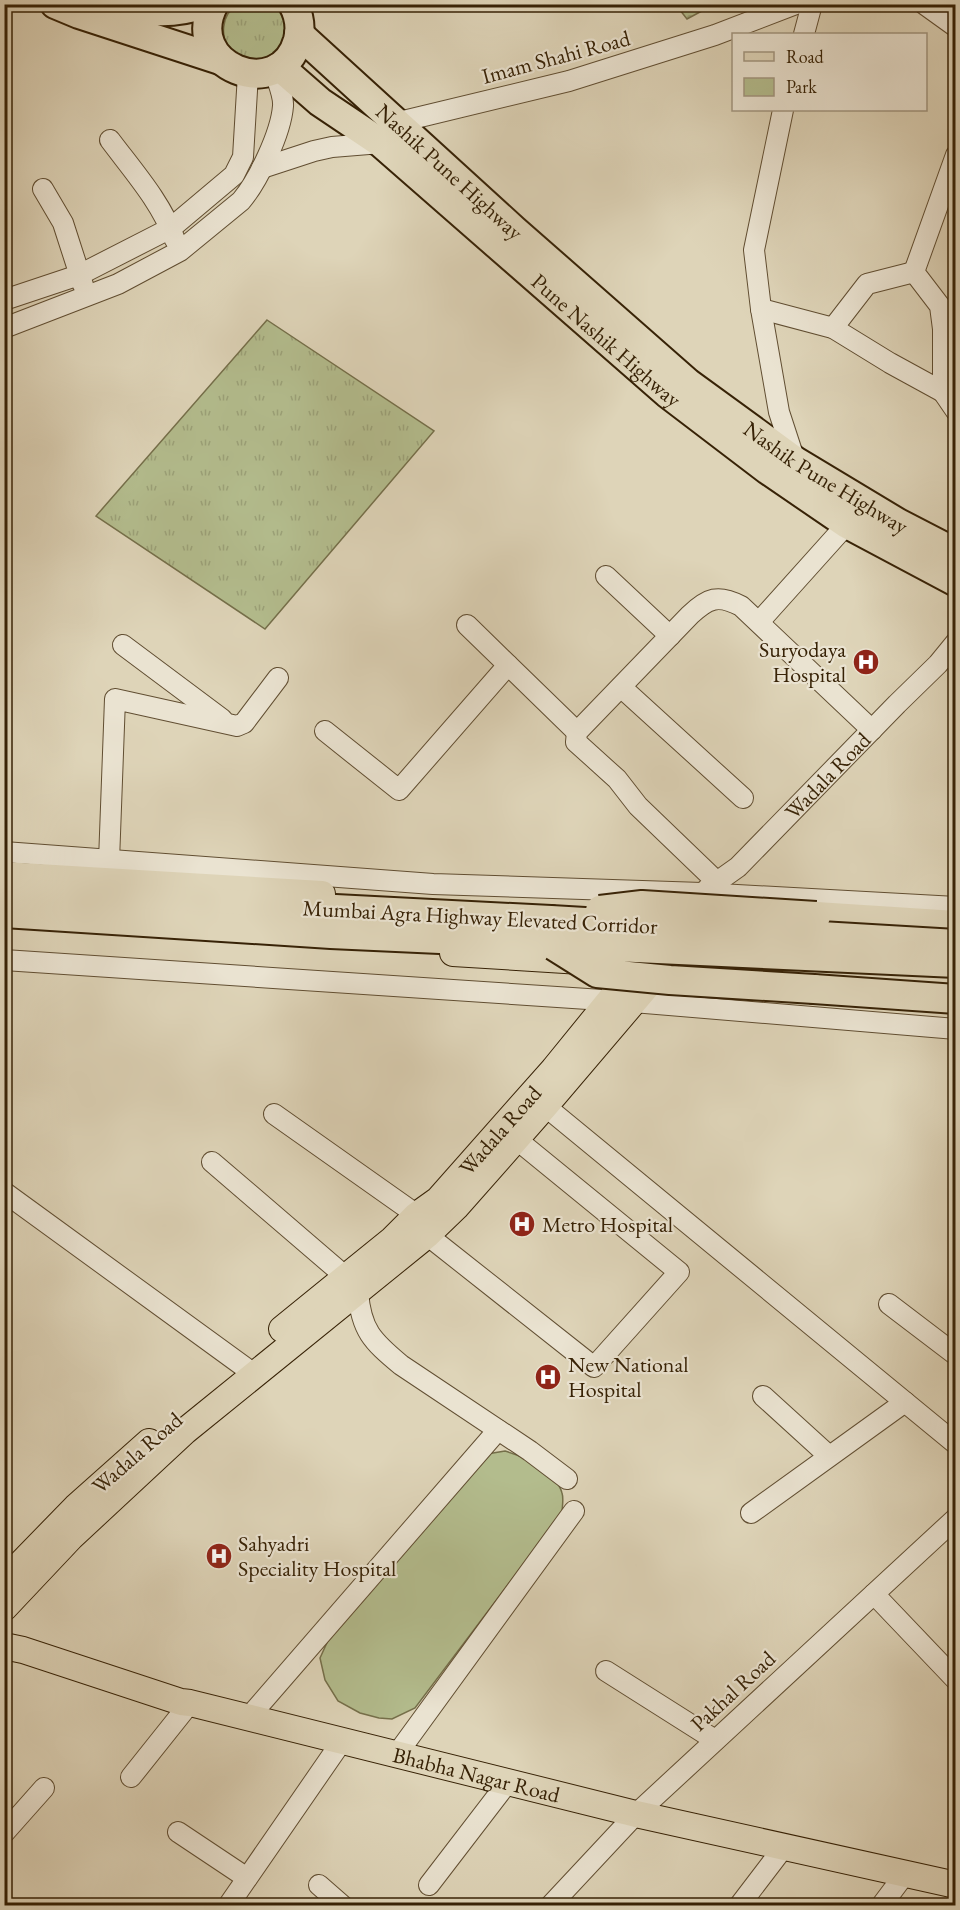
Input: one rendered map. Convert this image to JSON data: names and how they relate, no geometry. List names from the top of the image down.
{
  "streets": {
    "highway": ["Nashik Pune Highway", "Pune Nashik Highway", "Mumbai Agra Highway Elevated Corridor"],
    "main road": ["Wadala Road", "Bhabha Nagar Road"],
    "street": ["Imam Shahi Road", "Pakhal Road"]
  },
  "crossings": [
    ["Imam Shahi Road", "Nashik Pune Highway"],
    ["Imam Shahi Road", "Pune Nashik Highway"],
    ["Nashik Pune Highway", "Pune Nashik Highway"],
    ["Pakhal Road", "Bhabha Nagar Road"]
  ],
  "places": {
    "hospital": [
      "Suryodaya Hospital",
      "Metro Hospital",
      "New National Hospital",
      "Sahyadri Speciality Hospital"
    ]
  },
  "legend": ["Road", "Park"]
}
